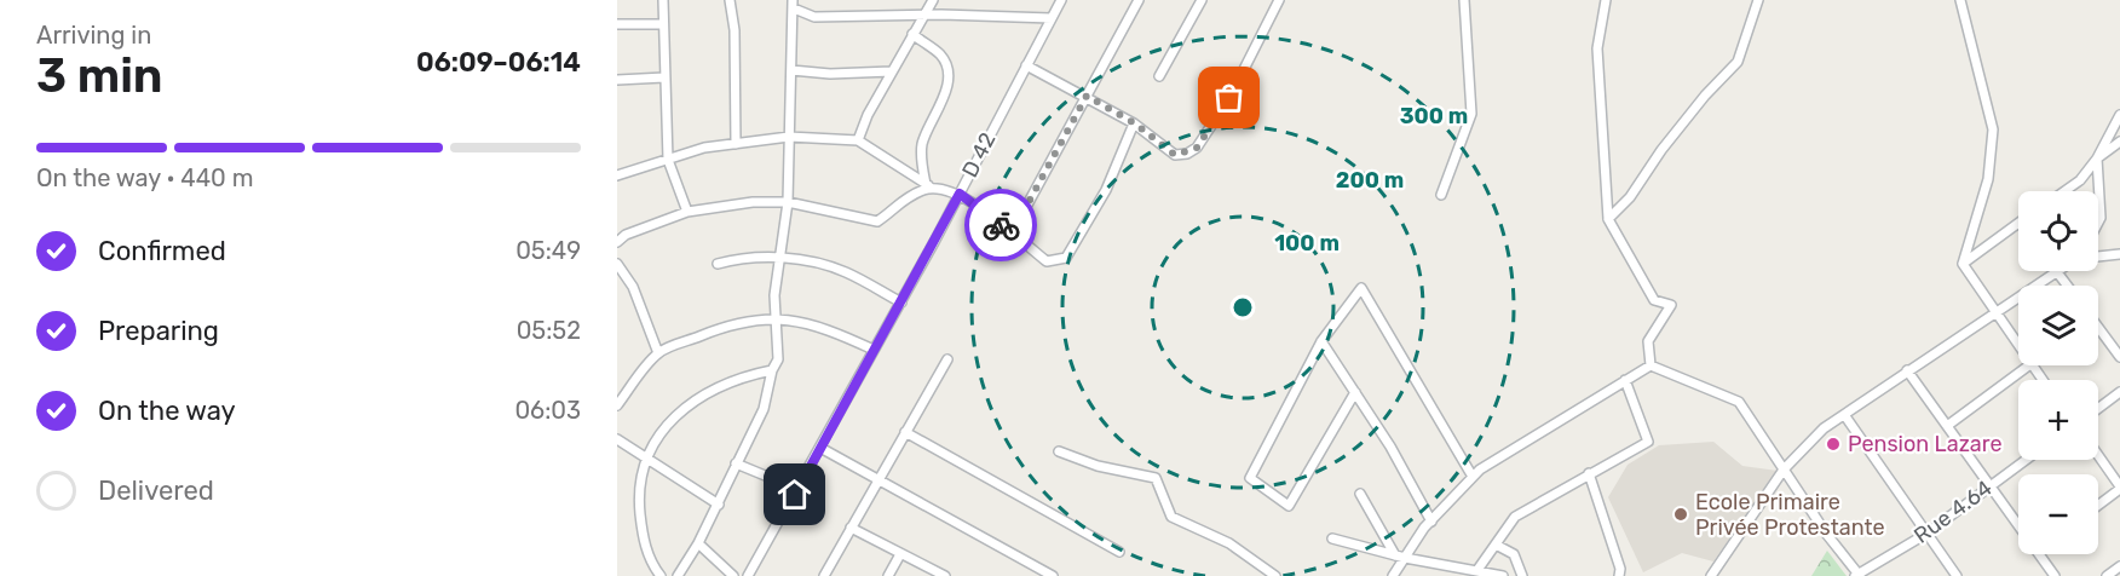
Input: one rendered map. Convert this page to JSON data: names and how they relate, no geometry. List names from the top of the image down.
{
  "streets": {
    "street": ["D 42", "Rue 4.64"]
  },
  "places": ["Pension Lazare", "Ecole Primaire Privée Protestante"],
  "page": {
    "heading": ["3 min", "Arriving in", "06:09–06:14"],
    "bar": "On the way · 440 m",
    "map_buttons": ["+", "−"],
    "list": [
      ["Confirmed", "05:49"],
      ["Preparing", "05:52"],
      ["On the way", "06:03"],
      "Delivered"
    ]
  },
  "rings": ["300 m", "200 m", "100 m"]
}
